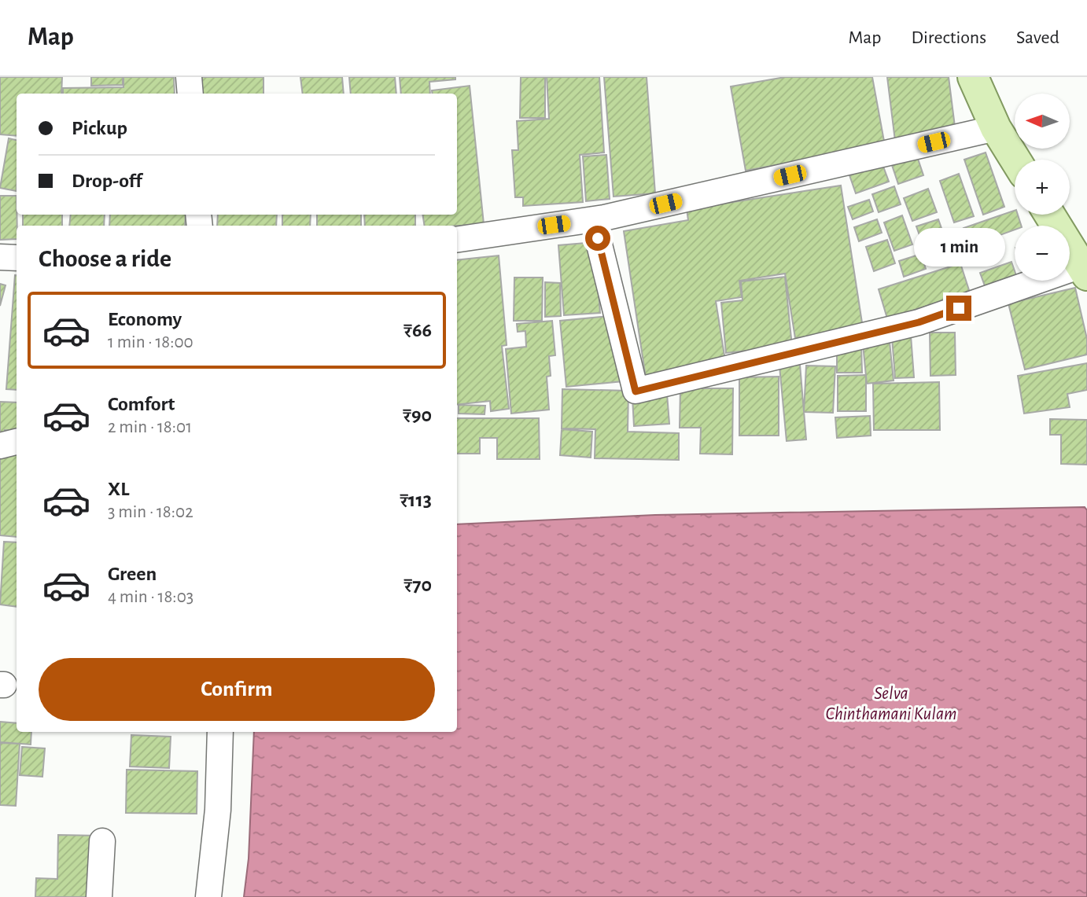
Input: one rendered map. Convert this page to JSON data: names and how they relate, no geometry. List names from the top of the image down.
{
  "water": ["Selva Chinthamani Kulam"],
  "north": "left",
  "page": {
    "header": "Map",
    "nav": ["Map", "Directions", "Saved"],
    "map_buttons": ["+", "−"],
    "banner": ["Pickup", "Drop-off"],
    "heading": "Choose a ride",
    "bubble": "1 min",
    "list": [
      {
        "name": "Economy",
        "note": "1 min · 18:00",
        "value": "₹66"
      },
      {
        "name": "Comfort",
        "note": "2 min · 18:01",
        "value": "₹90"
      },
      {
        "name": "XL",
        "note": "3 min · 18:02",
        "value": "₹113"
      },
      {
        "name": "Green",
        "note": "4 min · 18:03",
        "value": "₹70"
      }
    ],
    "buttons": "Confirm"
  }
}
